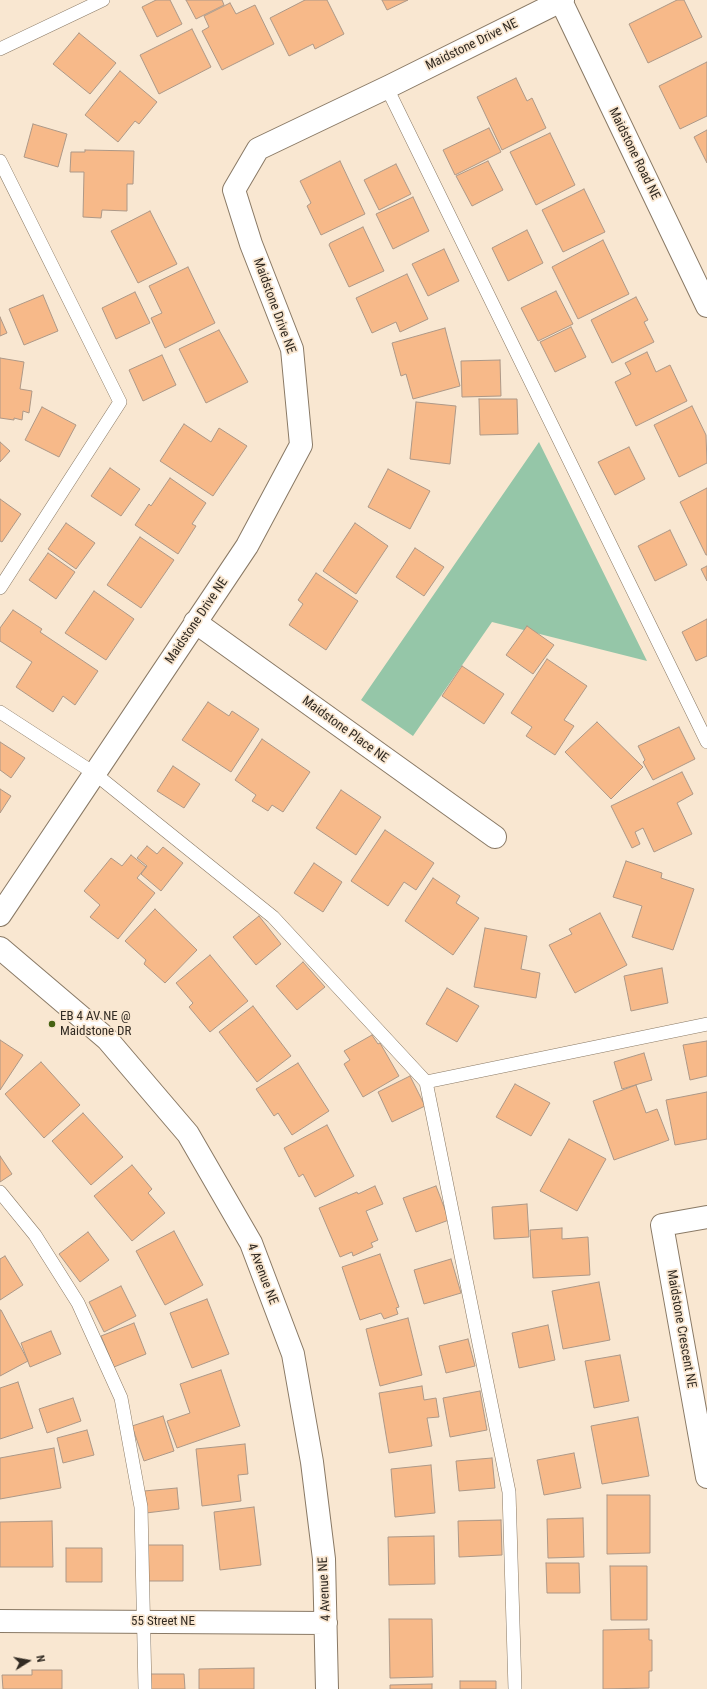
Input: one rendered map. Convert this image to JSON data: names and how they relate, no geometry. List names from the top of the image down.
{
  "streets": {
    "street": [
      "Maidstone Drive NE",
      "Maidstone Road NE",
      "Maidstone Place NE",
      "4 Avenue NE",
      "Maidstone Crescent NE",
      "55 Street NE"
    ]
  },
  "crossings": [
    ["Maidstone Drive NE", "Maidstone Road NE"],
    ["Maidstone Drive NE", "Maidstone Place NE"],
    ["4 Avenue NE", "55 Street NE"]
  ],
  "places": ["EB 4 AV NE @ Maidstone DR"],
  "north": "right"
}
